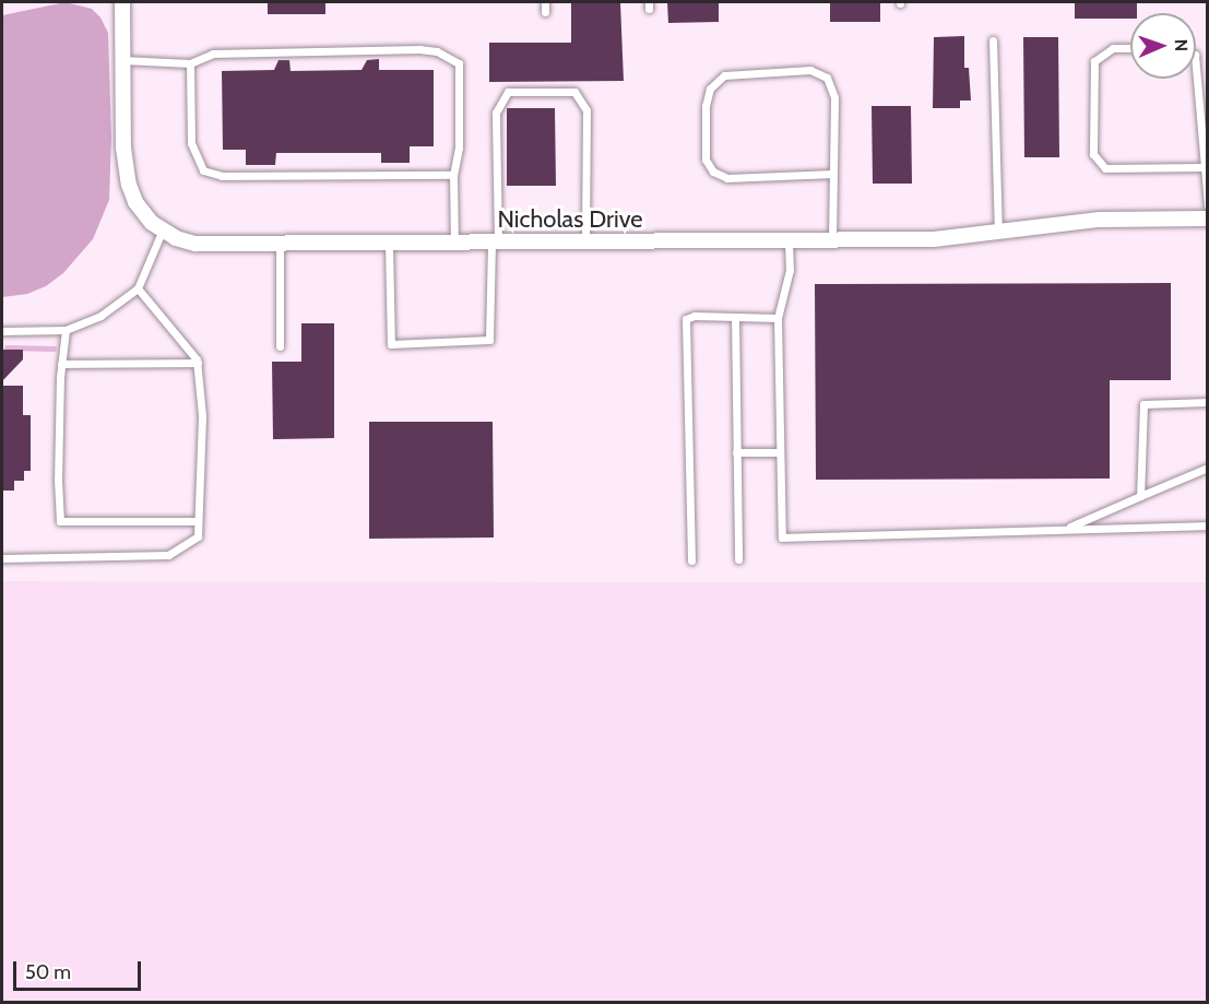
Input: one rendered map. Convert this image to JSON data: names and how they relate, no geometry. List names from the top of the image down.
{
  "streets": {
    "street": ["Nicholas Drive"]
  },
  "scale_bar": "50 m",
  "north": "right"
}
